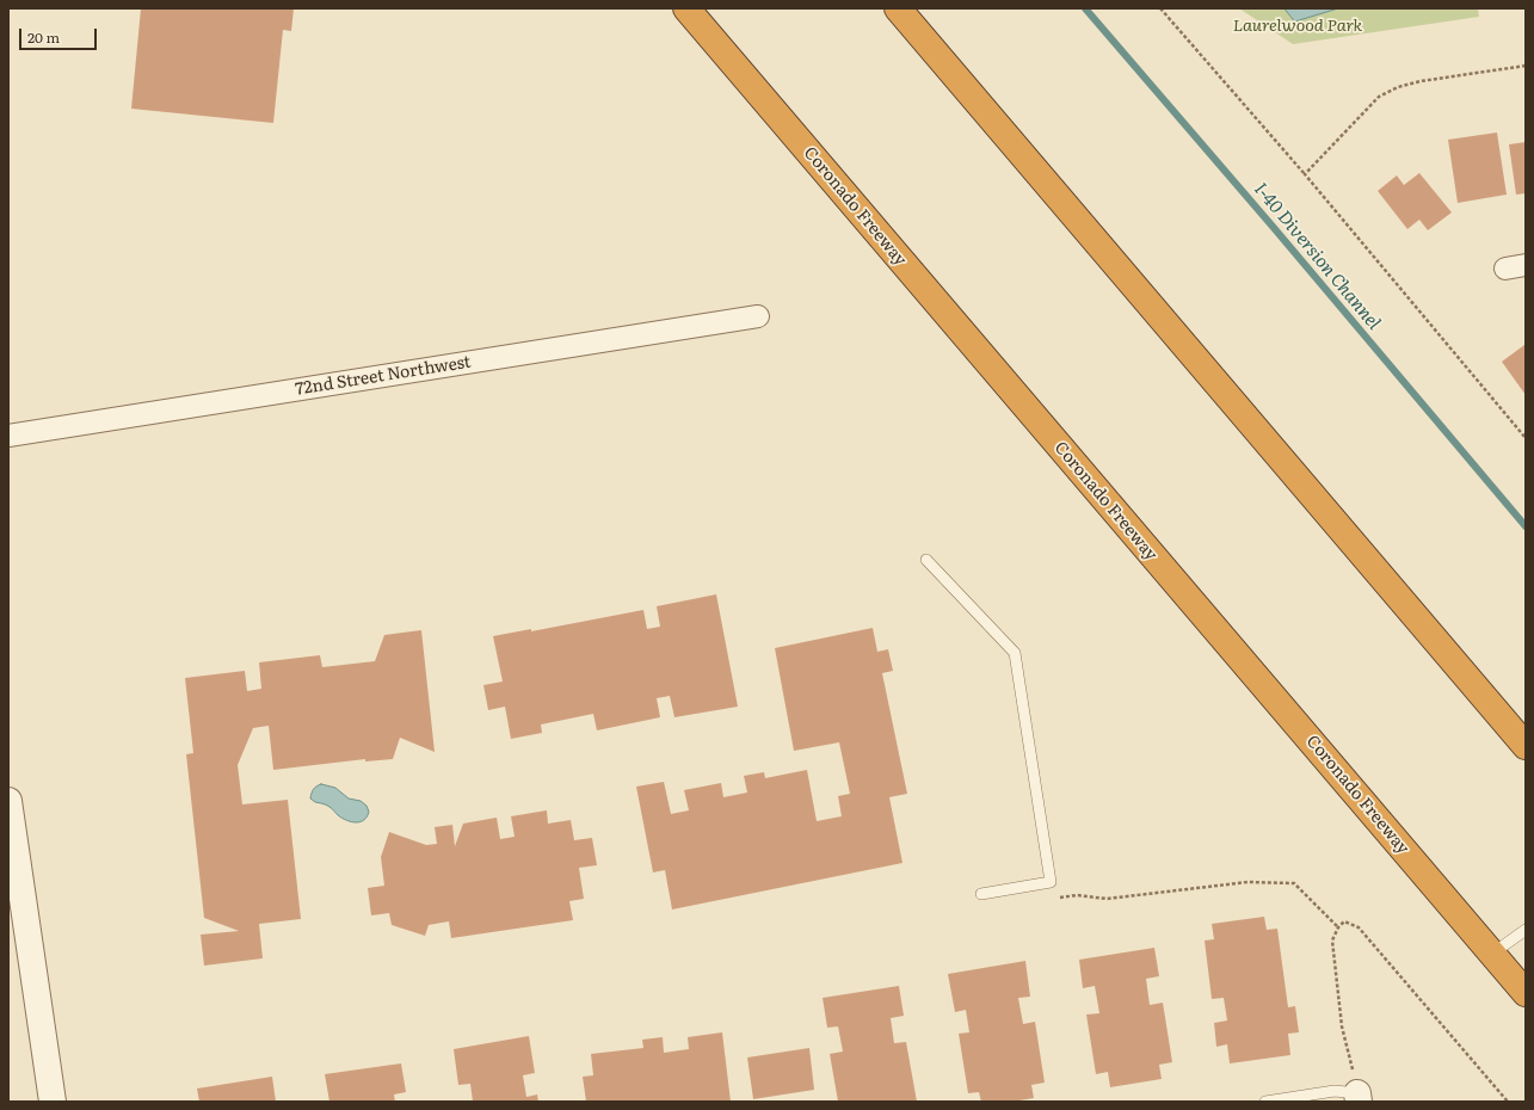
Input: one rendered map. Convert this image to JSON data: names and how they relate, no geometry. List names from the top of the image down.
{
  "streets": {
    "highway": ["Coronado Freeway"],
    "street": ["72nd Street Northwest"]
  },
  "water": ["I-40 Diversion Channel"],
  "parks": ["Laurelwood Park"],
  "scale_bar": "20 m"
}
